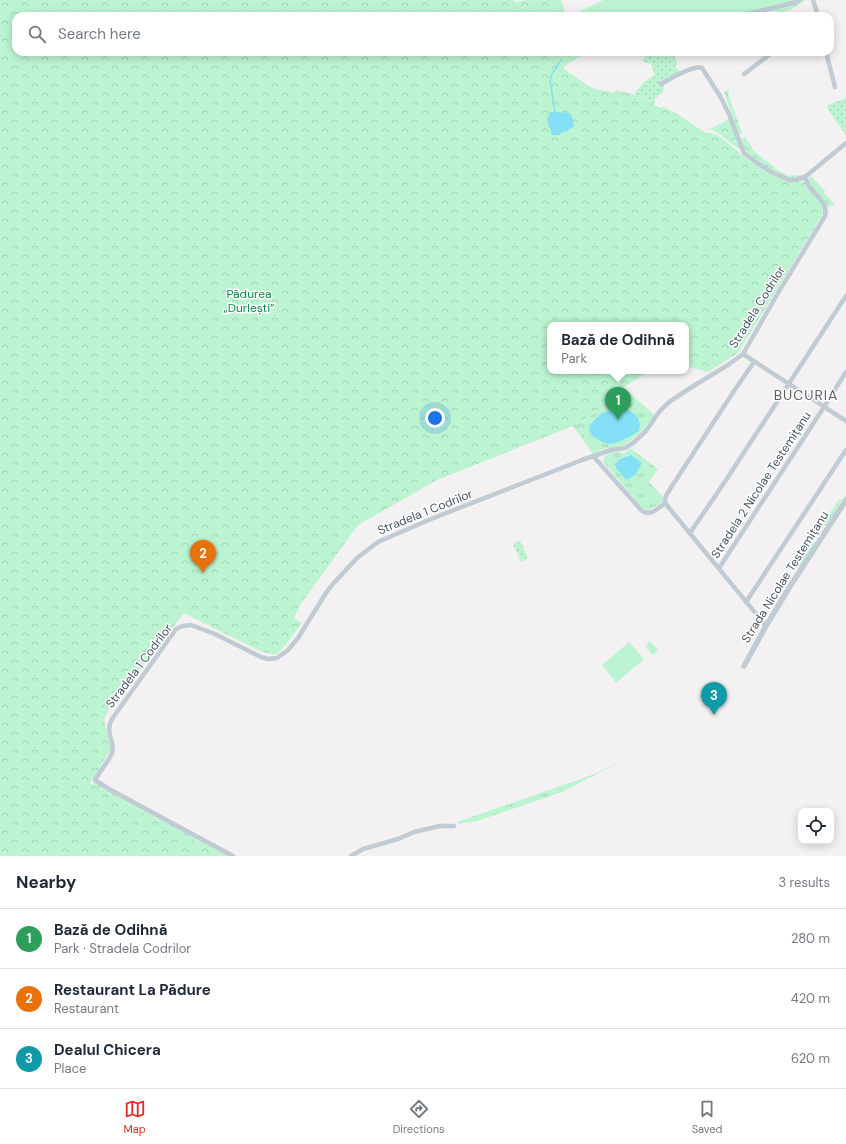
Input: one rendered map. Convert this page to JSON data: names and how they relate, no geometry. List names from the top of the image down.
{
  "streets": {
    "street": [
      "Stradela Codrilor",
      "Stradela 2 Nicolae Testemițanu",
      "Stradela 1 Codrilor",
      "Strada Nicolae Testemițanu"
    ]
  },
  "crossings": [
    ["Stradela Codrilor", "Stradela 1 Codrilor"]
  ],
  "districts": ["BUCURIA"],
  "parks": ["Pădurea „Durlești”"],
  "page": {
    "search": "Search here",
    "popup": ["Bază de Odihnă", "Park"],
    "pins": ["1", "2", "3"],
    "heading": ["Nearby", "3 results"],
    "list": [
      {
        "mark": "1",
        "name": "Bază de Odihnă",
        "note": "Park · Stradela Codrilor",
        "value": "280 m"
      },
      {
        "mark": "2",
        "name": "Restaurant La Pădure",
        "note": "Restaurant",
        "value": "420 m"
      },
      {
        "mark": "3",
        "name": "Dealul Chicera",
        "note": "Place",
        "value": "620 m"
      }
    ],
    "nav": ["Map", "Directions", "Saved"]
  }
}
